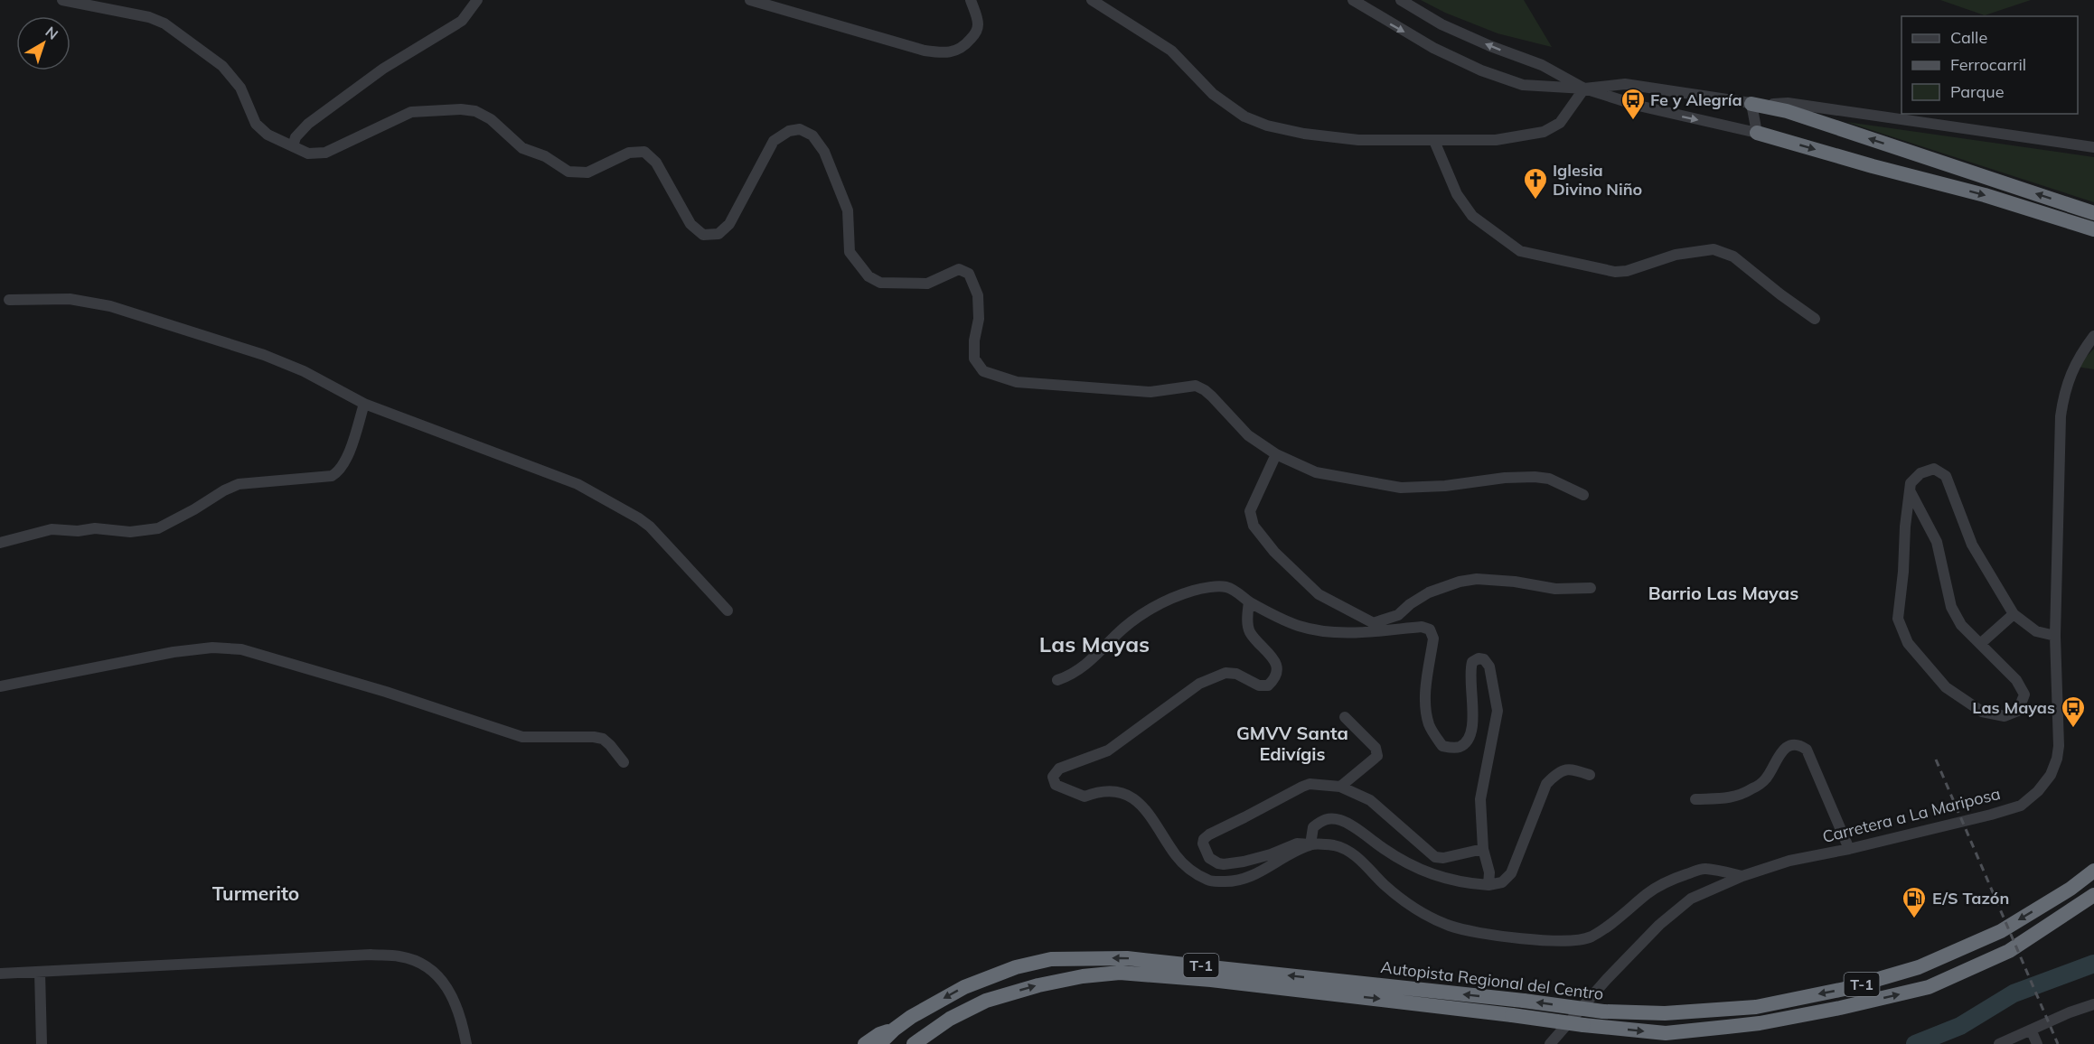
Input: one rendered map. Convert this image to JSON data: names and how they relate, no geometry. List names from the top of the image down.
{
  "streets": {
    "highway": ["T-1", "Autopista Regional del Centro"],
    "street": ["Carretera a La Mariposa"]
  },
  "districts": [
    "Barrio Las Mayas",
    "Las Mayas",
    "GMVV Santa Edivígis",
    "Turmerito"
  ],
  "places": {
    "bus stop": ["Fe y Alegría", "Las Mayas"],
    "church": ["Iglesia Divino Niño"],
    "fuel station": ["E/S Tazón"]
  },
  "legend": ["Calle", "Ferrocarril", "Parque"],
  "north": "top right"
}
